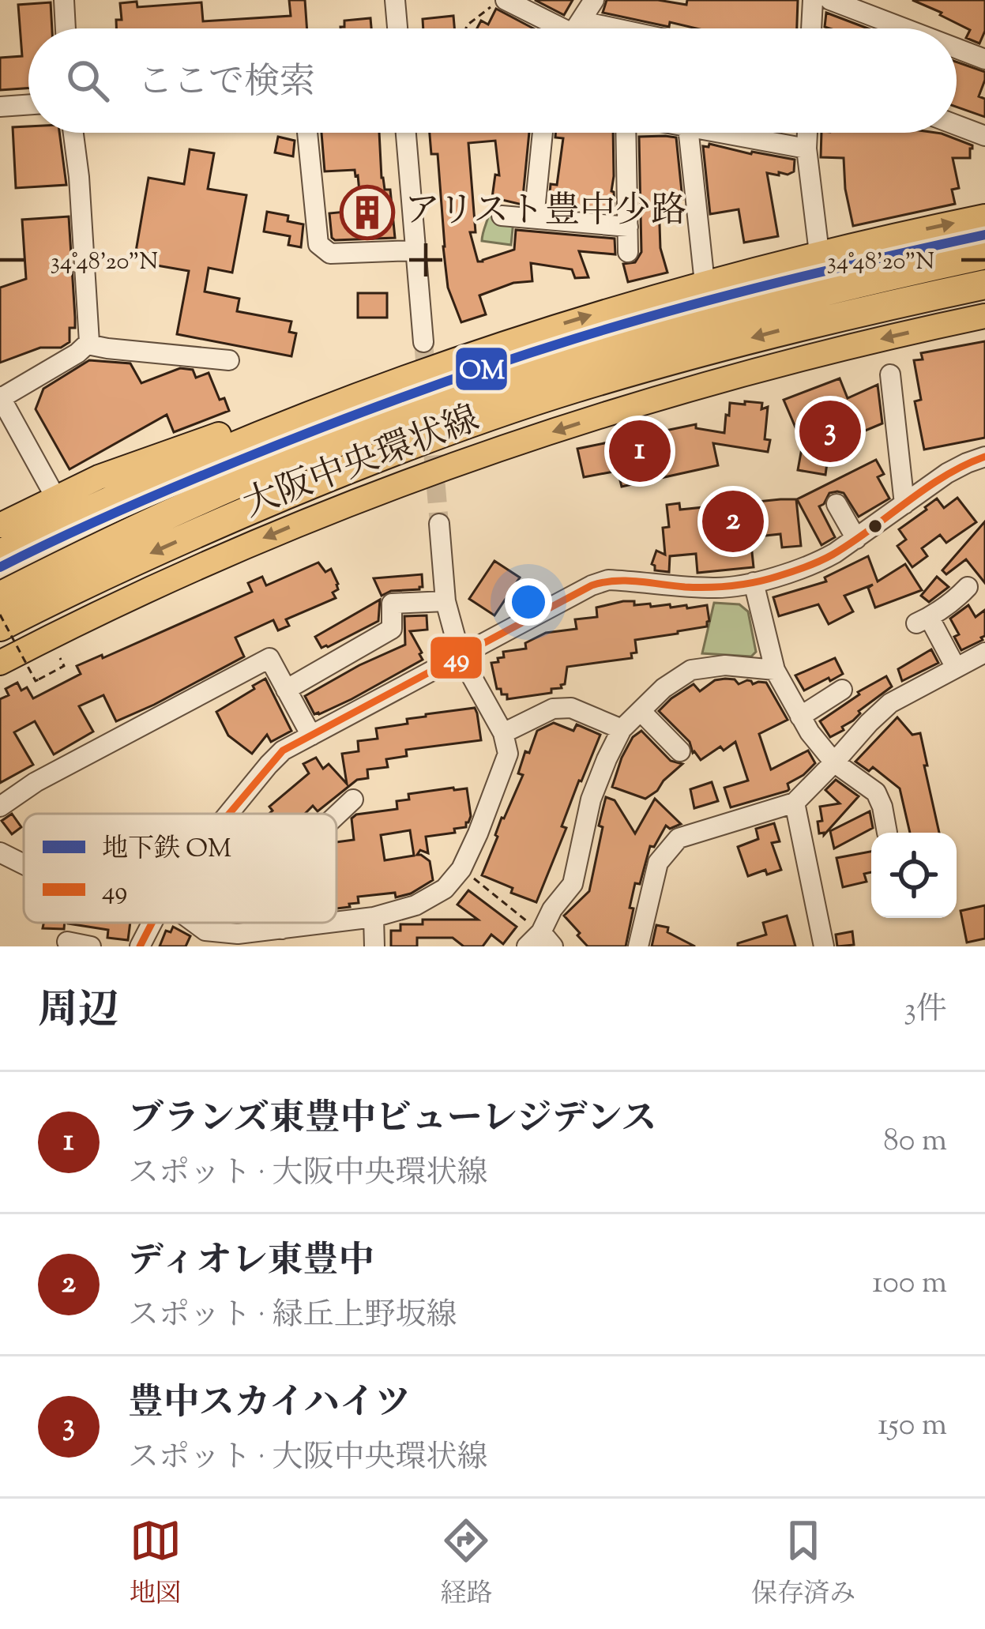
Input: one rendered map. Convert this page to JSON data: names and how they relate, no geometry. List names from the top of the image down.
{
  "streets": {
    "main road": ["大阪中央環状線"]
  },
  "places": {
    "building": ["アリスト豊中少路"]
  },
  "lines": ["metro line OM", "transit line 49"],
  "legend": ["地下鉄 OM", "49"],
  "page": {
    "search": "ここで検索",
    "pins": ["3", "1", "2"],
    "heading": ["周辺", "3件"],
    "list": [
      {
        "mark": "1",
        "name": "ブランズ東豊中ビューレジデンス",
        "note": "スポット · 大阪中央環状線",
        "value": "80 m"
      },
      {
        "mark": "2",
        "name": "ディオレ東豊中",
        "note": "スポット · 緑丘上野坂線",
        "value": "100 m"
      },
      {
        "mark": "3",
        "name": "豊中スカイハイツ",
        "note": "スポット · 大阪中央環状線",
        "value": "150 m"
      }
    ],
    "nav": ["地図", "経路", "保存済み"]
  },
  "coordinates": ["34°48'20\"N"]
}
